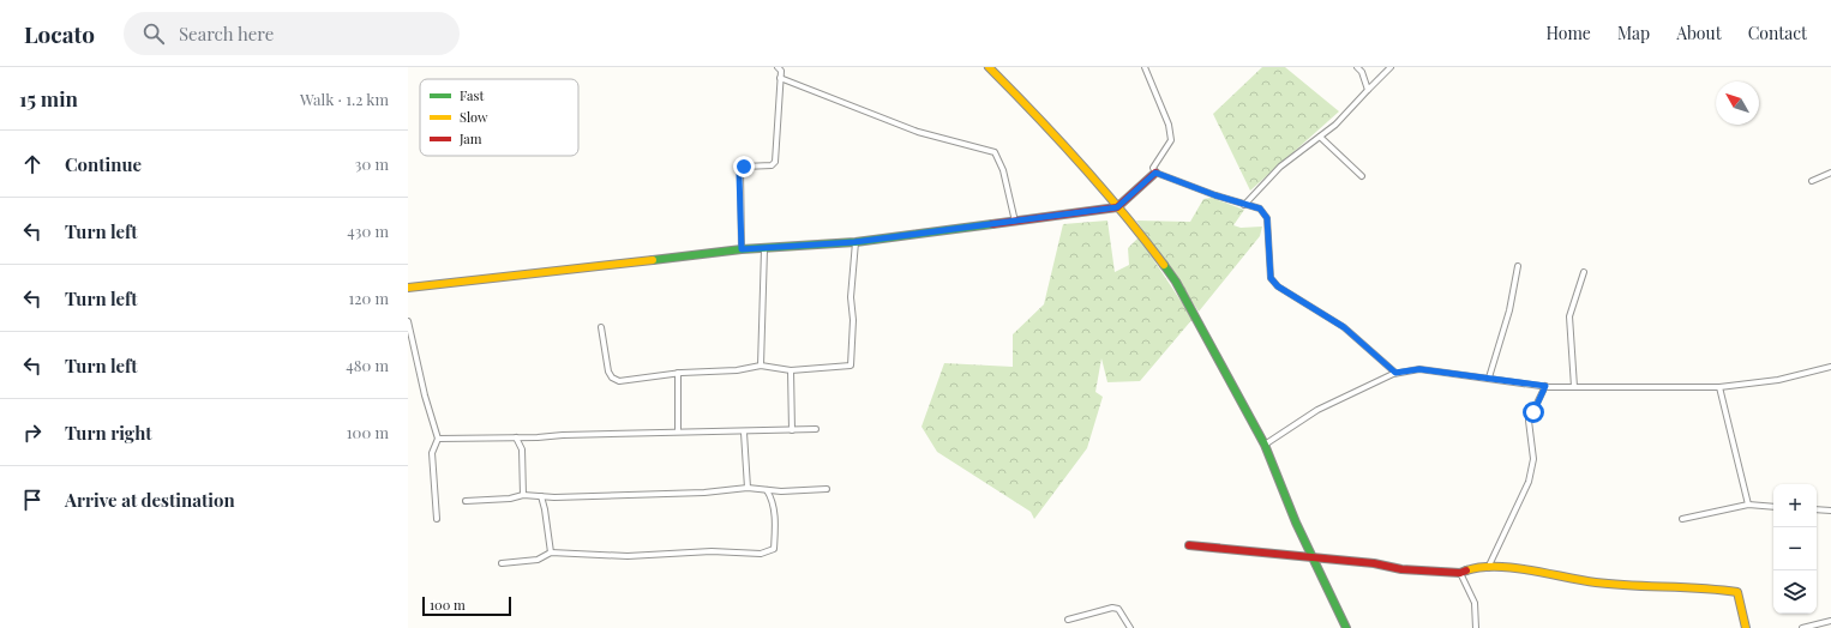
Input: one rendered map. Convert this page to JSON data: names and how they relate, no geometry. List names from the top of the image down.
{
  "legend": ["Fast", "Slow", "Jam"],
  "scale_bar": "100 m",
  "north": "top left",
  "page": {
    "header": "Locato",
    "search": "Search here",
    "nav": [
      "Home",
      "Map",
      "About",
      "Contact"
    ],
    "heading": ["15 min", "Walk · 1.2 km"],
    "list": [
      ["Continue", "30 m"],
      ["Turn left", "430 m"],
      ["Turn left", "120 m"],
      ["Turn left", "480 m"],
      ["Turn right", "100 m"],
      "Arrive at destination"
    ],
    "map_buttons": ["+", "−"],
    "scale": "100 m"
  }
}
